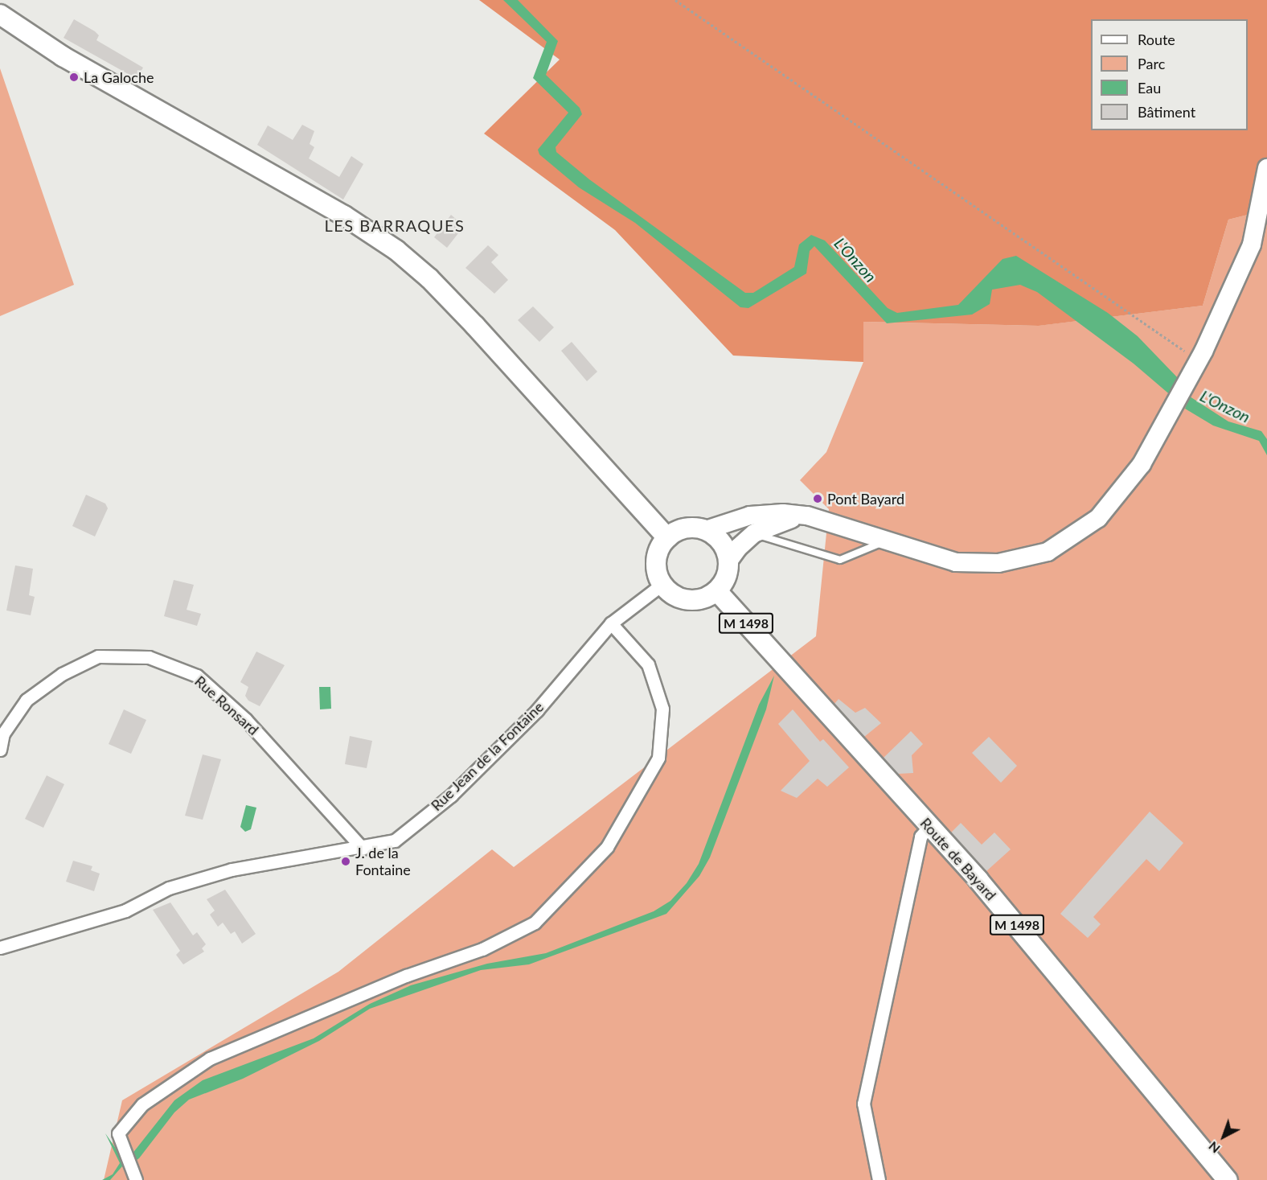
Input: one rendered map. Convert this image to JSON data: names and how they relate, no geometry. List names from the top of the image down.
{
  "streets": {
    "main road": ["M 1498", "Route de Bayard"],
    "street": ["Rue Ronsard", "Rue Jean de la Fontaine"]
  },
  "crossings": [
    ["M 1498", "Rue Jean de la Fontaine"],
    ["M 1498", "Route de Bayard"],
    ["Rue Ronsard", "Rue Jean de la Fontaine"],
    ["Rue Jean de la Fontaine", "Route de Bayard"]
  ],
  "districts": ["LES BARRAQUES"],
  "water": ["L'Onzon"],
  "places": ["La Galoche", "Pont Bayard", "J. de la Fontaine"],
  "legend": [
    "Route",
    "Parc",
    "Eau",
    "Bâtiment"
  ],
  "north": "bottom left"
}
